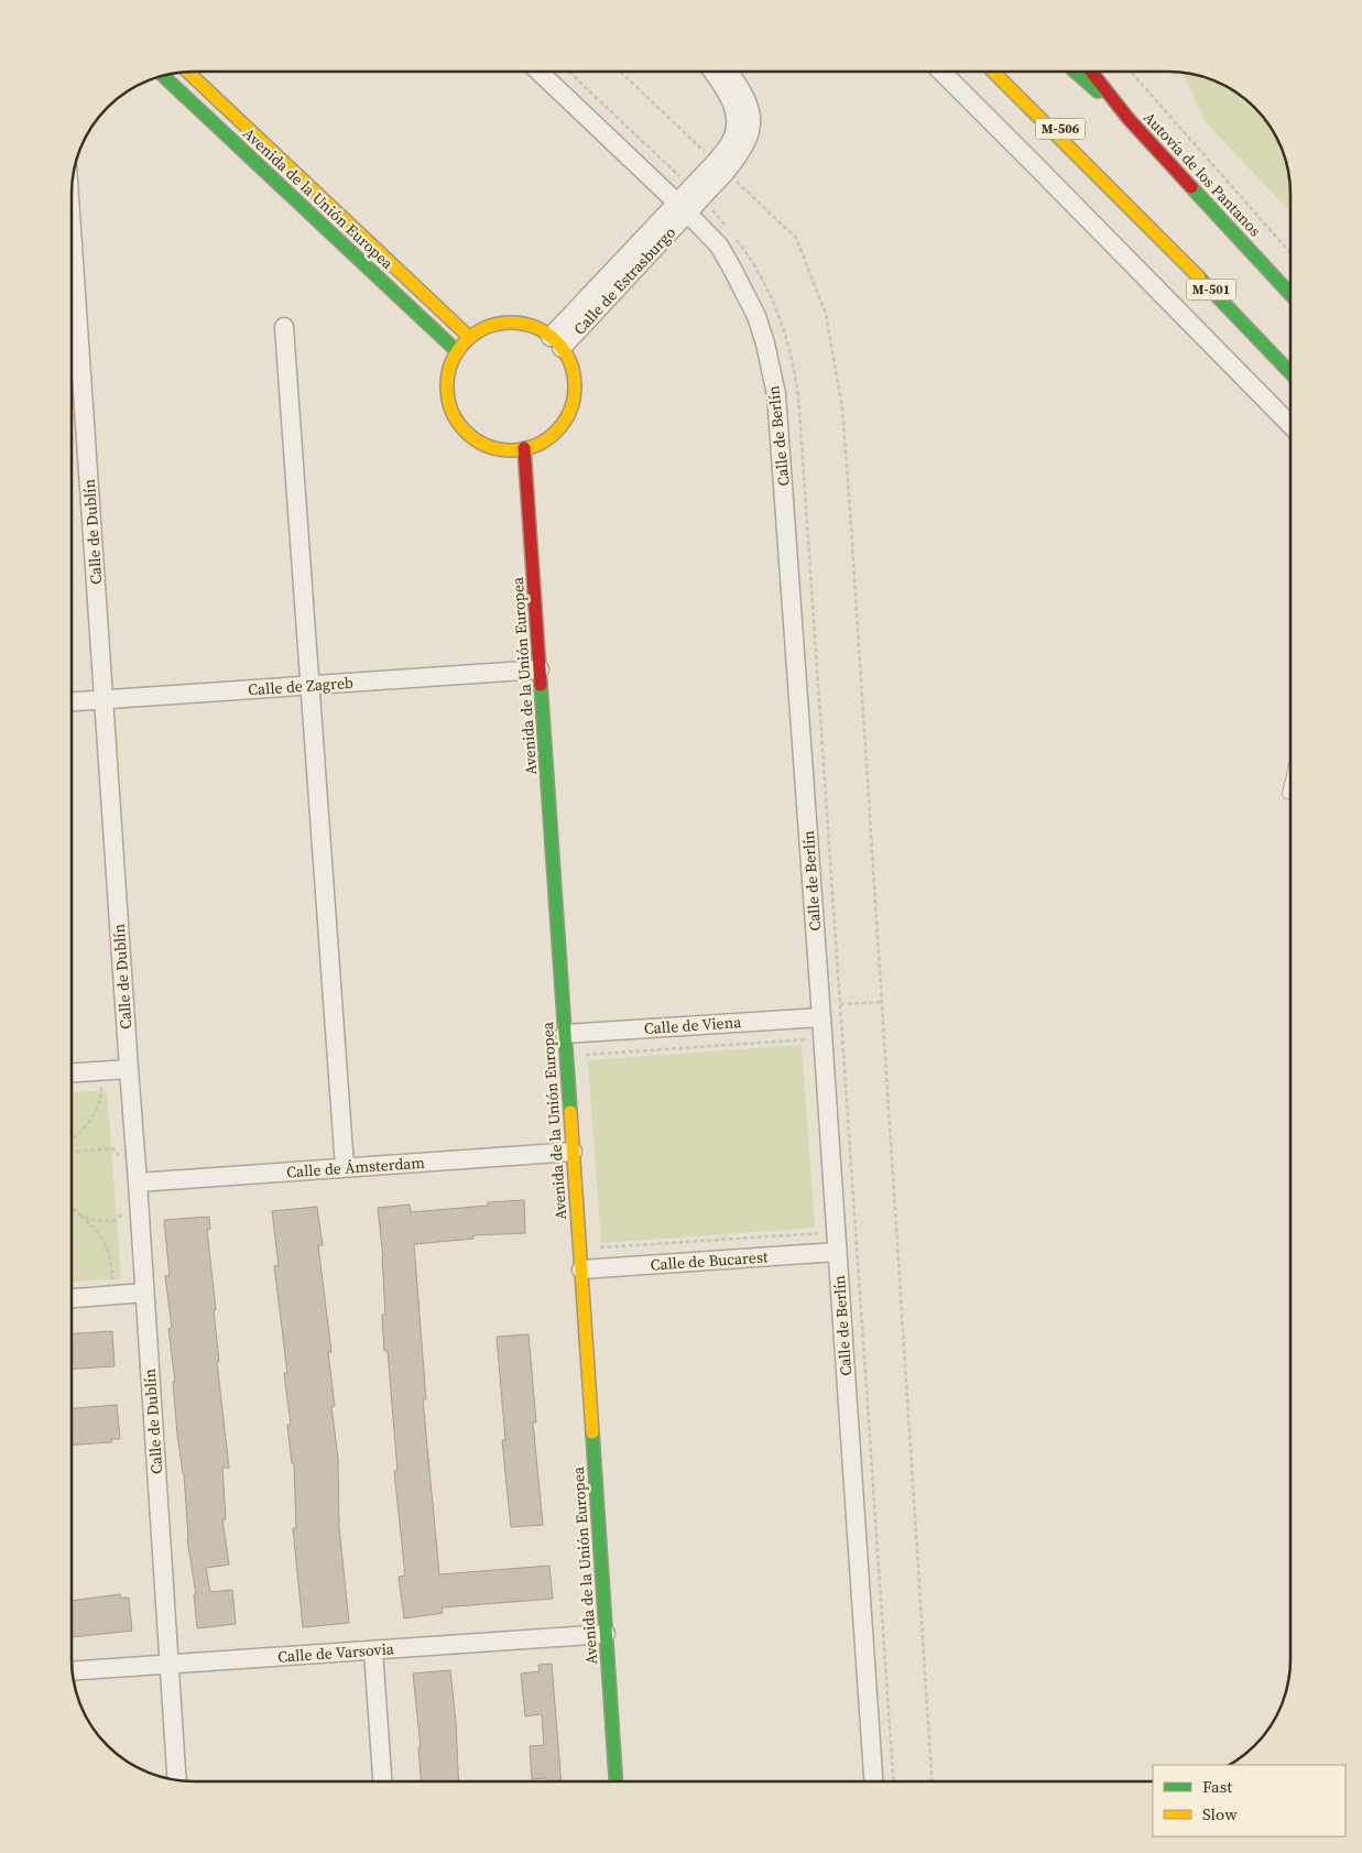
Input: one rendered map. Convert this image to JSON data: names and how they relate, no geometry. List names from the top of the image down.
{
  "streets": {
    "main road": [
      "M-506",
      "Autovía de los Pantanos",
      "Avenida de la Unión Europea",
      "M-501"
    ],
    "street": [
      "Calle de Estrasburgo",
      "Calle de Berlín",
      "Calle de Dublín",
      "Calle de Zagreb",
      "Calle de Viena",
      "Calle de Ámsterdam",
      "Calle de Bucarest",
      "Calle de Varsovia"
    ]
  },
  "crossings": [
    ["M-506", "M-501"],
    ["Avenida de la Unión Europea", "Calle de Estrasburgo"],
    ["Avenida de la Unión Europea", "Calle de Zagreb"],
    ["Avenida de la Unión Europea", "Calle de Viena"],
    ["Avenida de la Unión Europea", "Calle de Ámsterdam"],
    ["Avenida de la Unión Europea", "Calle de Bucarest"],
    ["Avenida de la Unión Europea", "Calle de Varsovia"],
    ["Calle de Estrasburgo", "Calle de Berlín"],
    ["Calle de Berlín", "Calle de Viena"],
    ["Calle de Berlín", "Calle de Bucarest"],
    ["Calle de Dublín", "Calle de Zagreb"],
    ["Calle de Dublín", "Calle de Ámsterdam"],
    ["Calle de Dublín", "Calle de Varsovia"]
  ],
  "legend": ["Fast", "Slow"]
}
